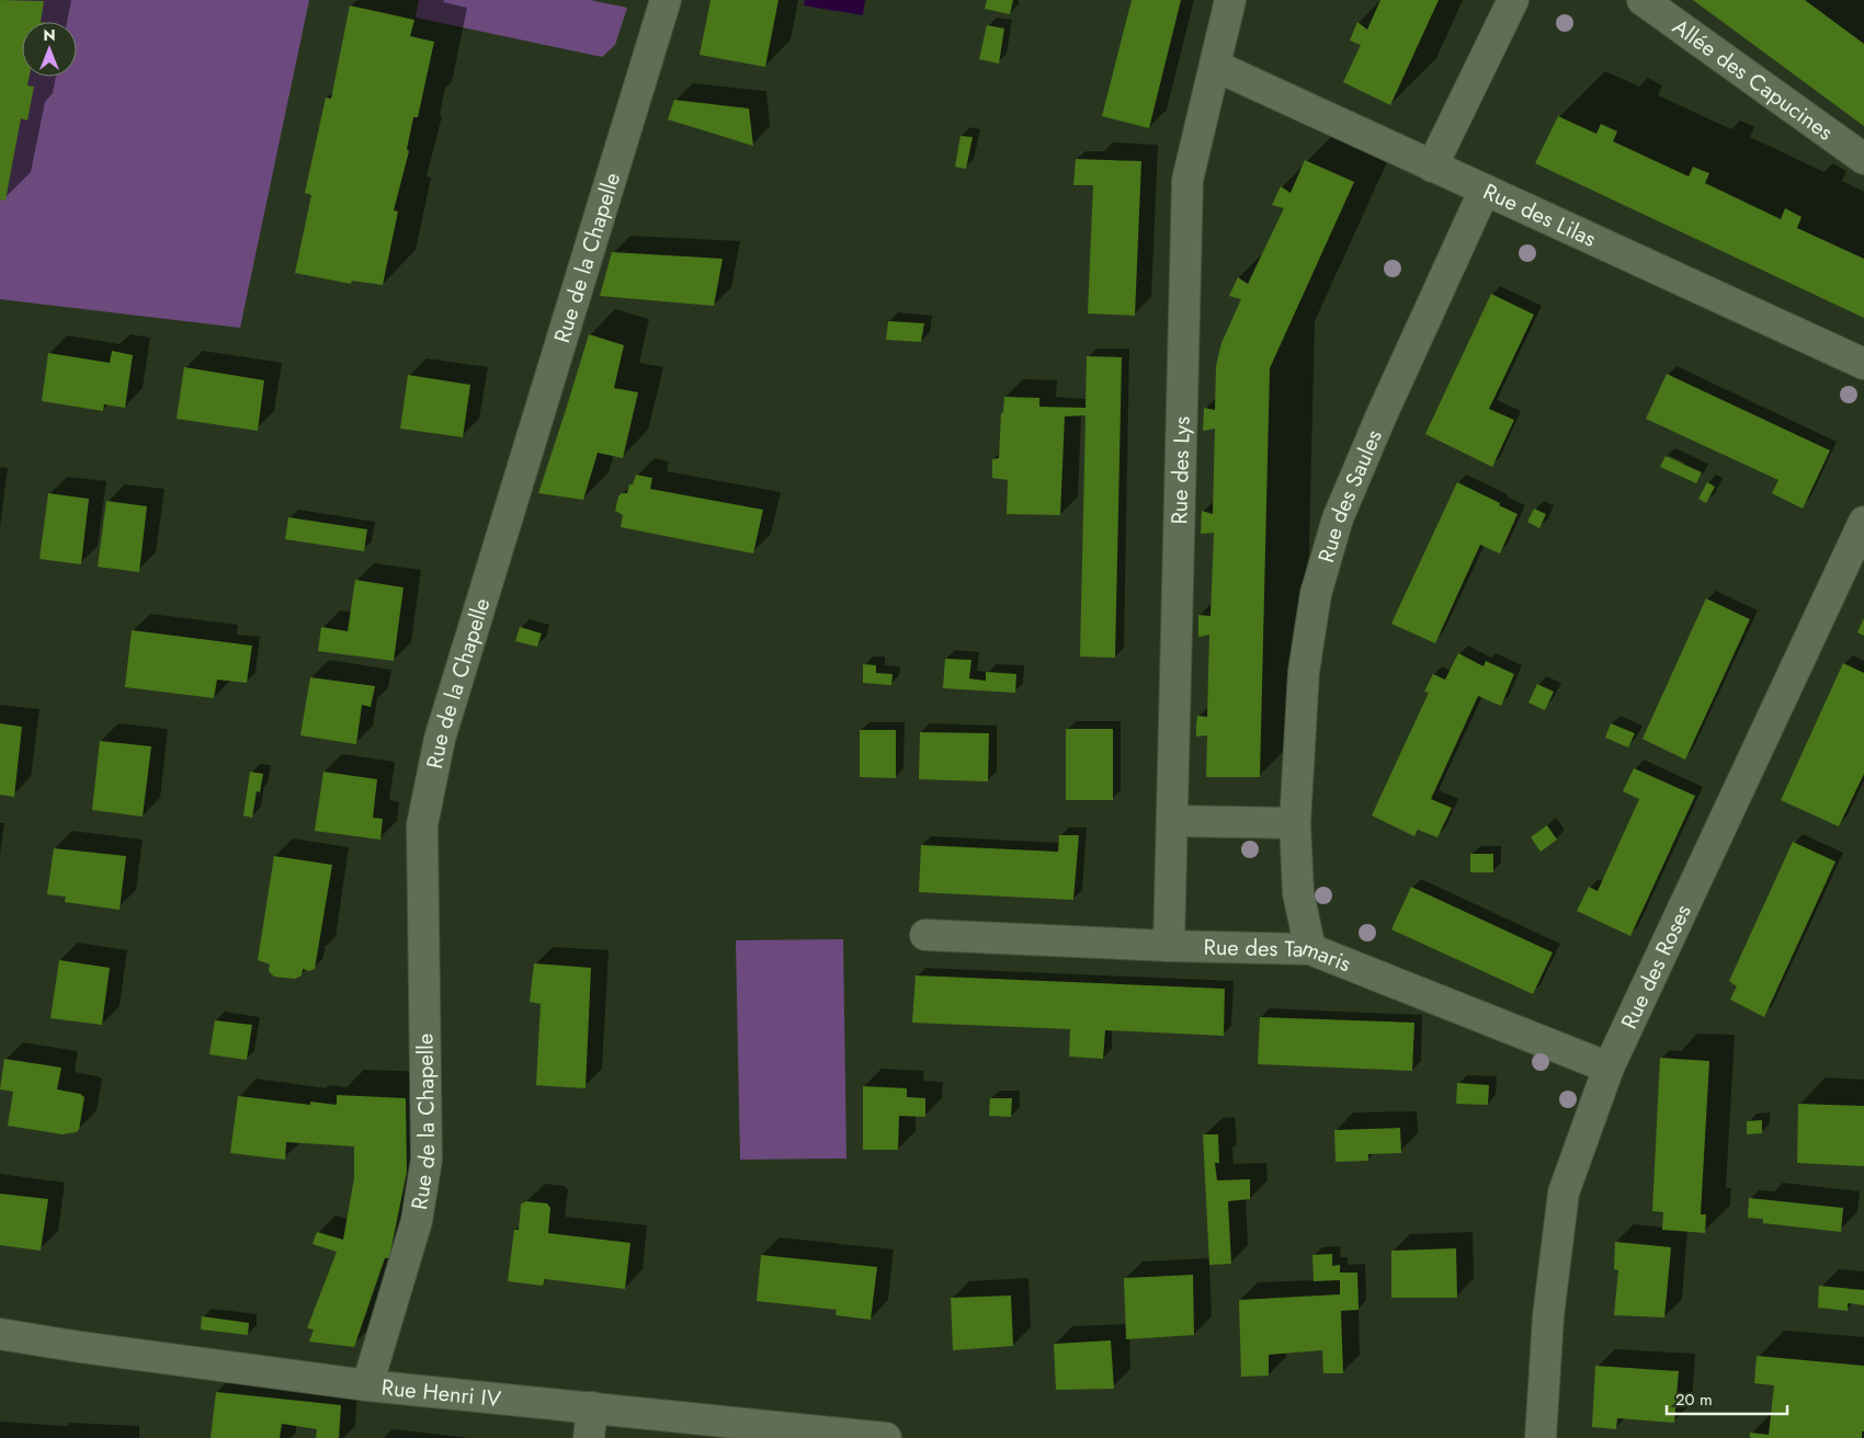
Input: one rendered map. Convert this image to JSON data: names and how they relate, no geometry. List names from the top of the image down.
{
  "streets": {
    "street": [
      "Allée des Capucines",
      "Rue des Lilas",
      "Rue de la Chapelle",
      "Rue des Lys",
      "Rue des Saules",
      "Rue des Tamaris",
      "Rue des Roses",
      "Rue Henri IV"
    ]
  },
  "crossings": [
    ["Rue des Lilas", "Rue des Lys"],
    ["Rue des Lilas", "Rue des Saules"],
    ["Rue de la Chapelle", "Rue Henri IV"],
    ["Rue des Lys", "Rue des Tamaris"],
    ["Rue des Saules", "Rue des Tamaris"],
    ["Rue des Tamaris", "Rue des Roses"]
  ],
  "scale_bar": "20 m",
  "north": "top"
}
